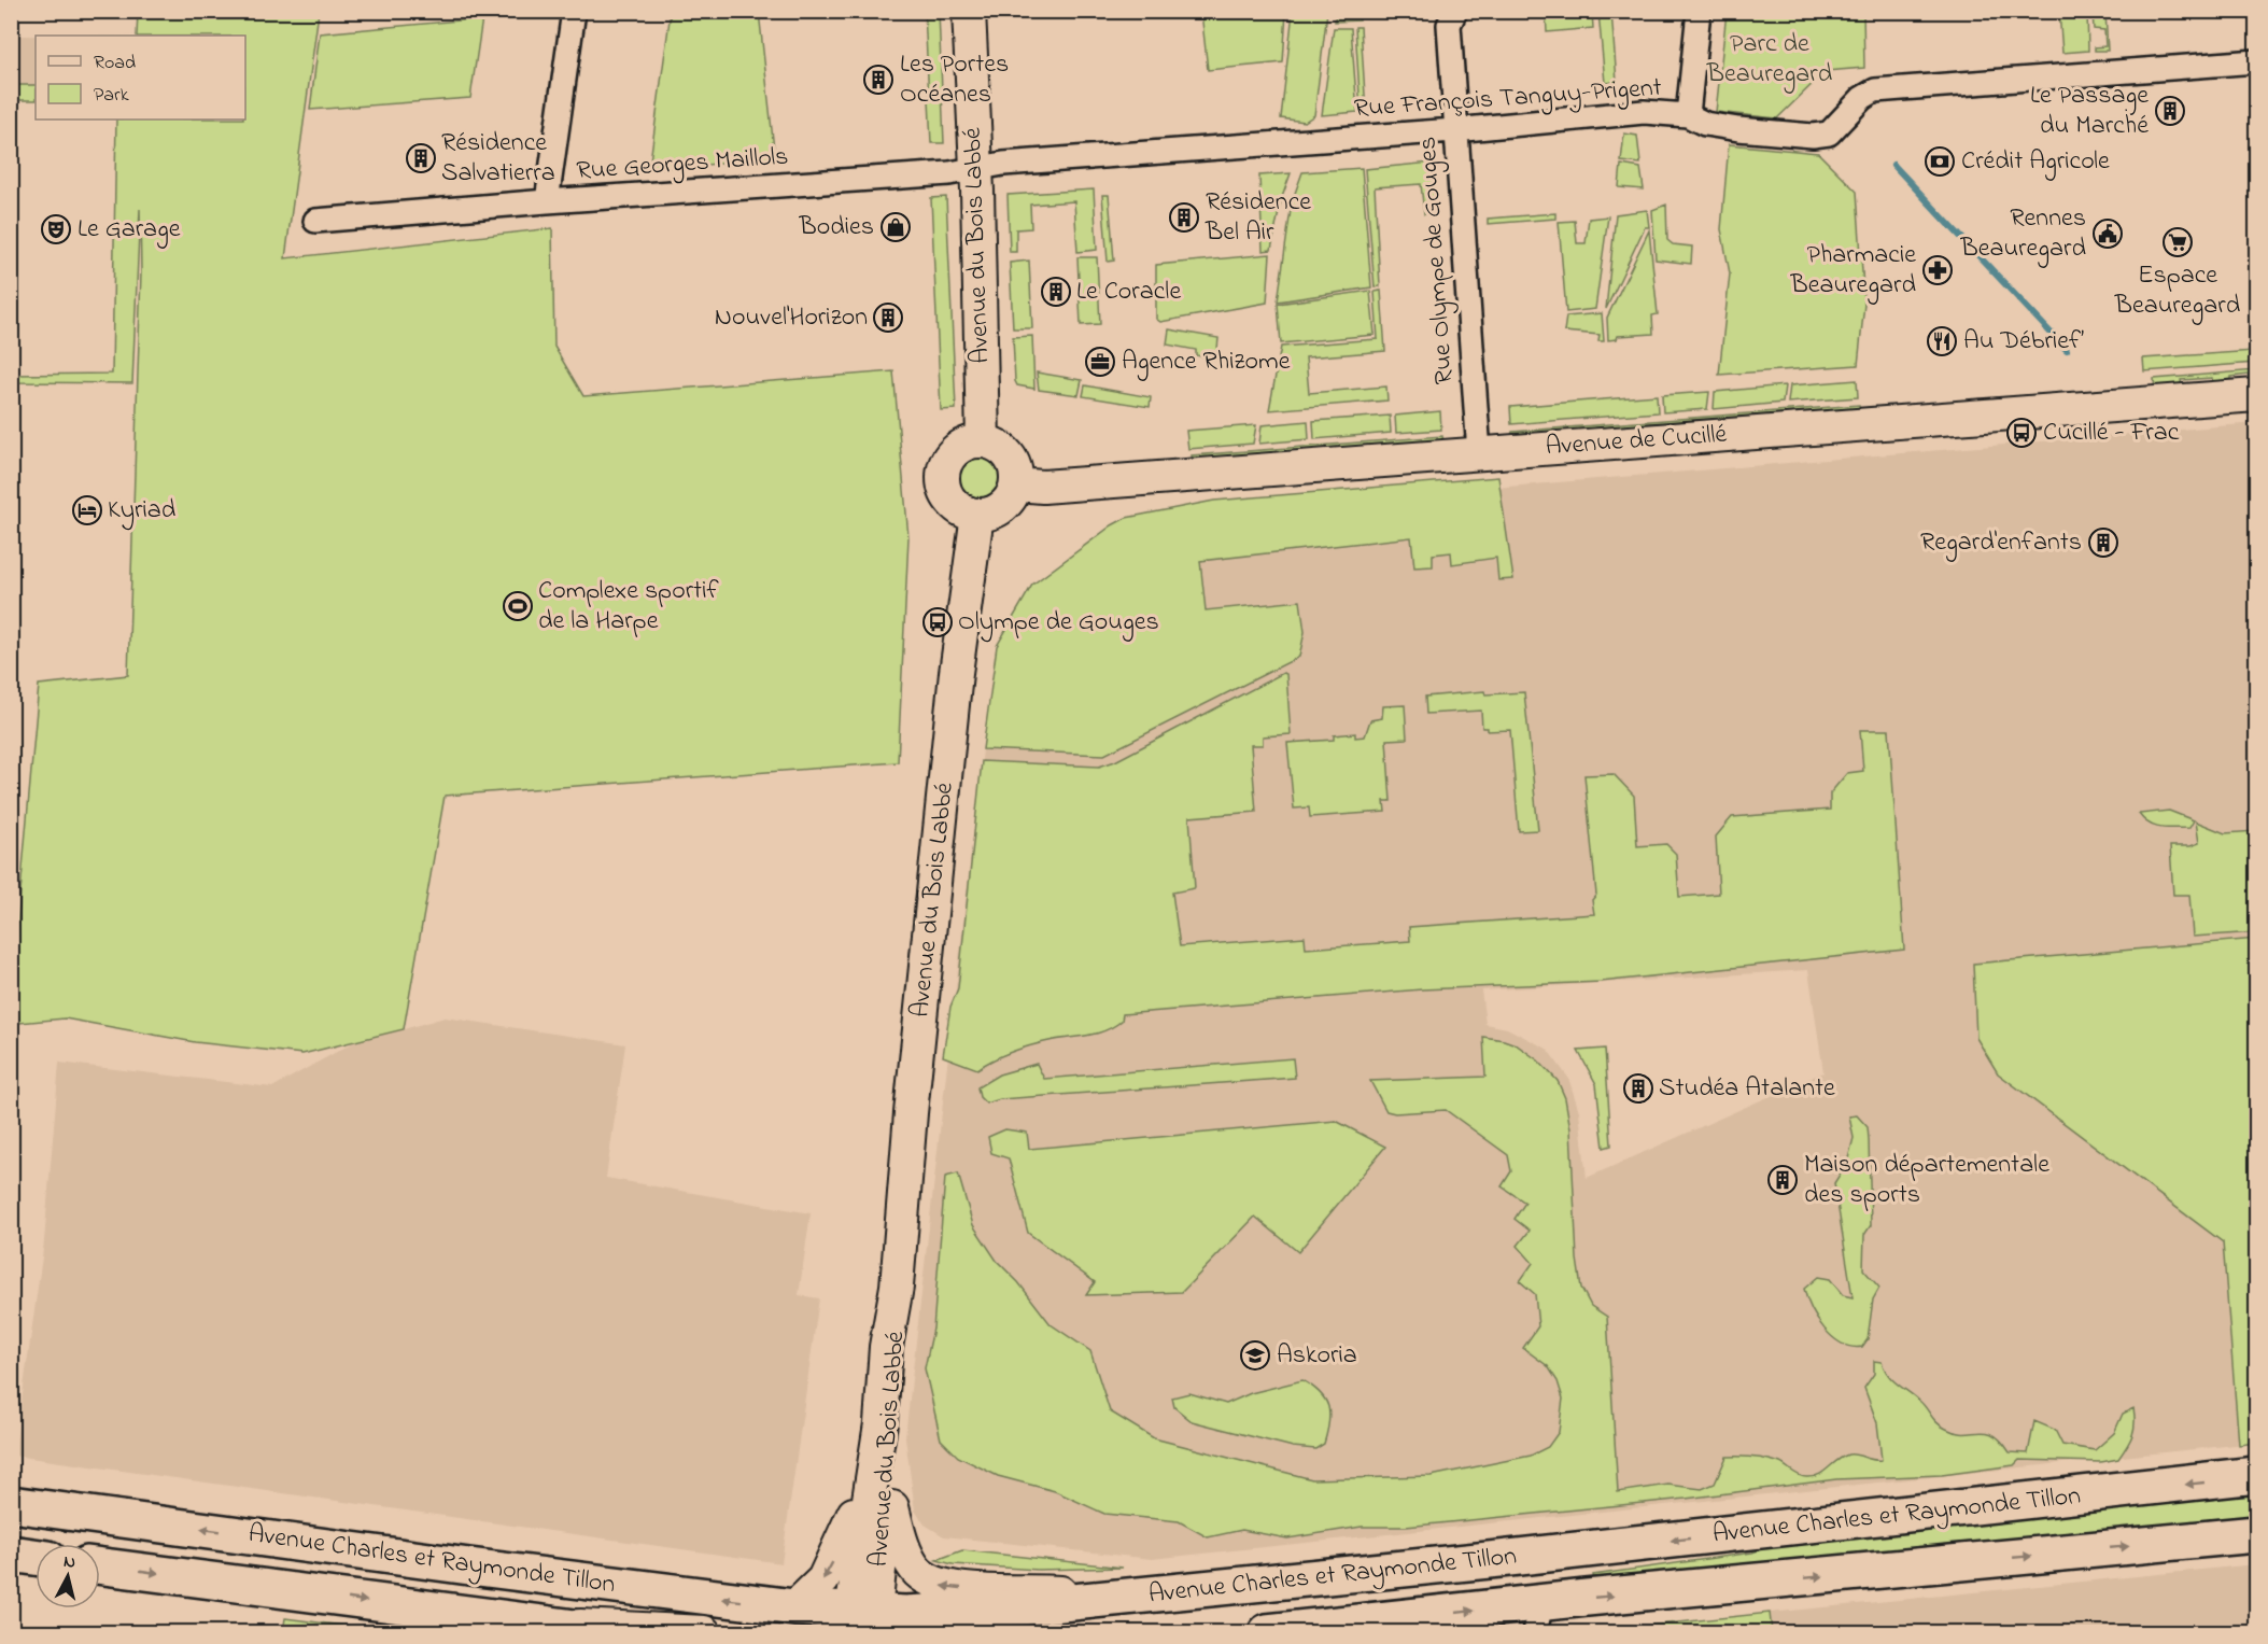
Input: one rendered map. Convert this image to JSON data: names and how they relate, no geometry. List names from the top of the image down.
{
  "streets": {
    "main road": ["Avenue Charles et Raymonde Tillon"],
    "street": [
      "Rue François Tanguy-Prigent",
      "Rue Georges Maillols",
      "Avenue du Bois Labbé",
      "Rue Olympe de Gouges",
      "Avenue de Cucillé"
    ]
  },
  "crossings": [
    ["Rue François Tanguy-Prigent", "Rue Georges Maillols"],
    ["Rue François Tanguy-Prigent", "Avenue du Bois Labbé"],
    ["Rue François Tanguy-Prigent", "Rue Olympe de Gouges"],
    ["Rue Georges Maillols", "Avenue du Bois Labbé"],
    ["Avenue du Bois Labbé", "Avenue de Cucillé"],
    ["Avenue du Bois Labbé", "Avenue Charles et Raymonde Tillon"],
    ["Rue Olympe de Gouges", "Avenue de Cucillé"]
  ],
  "parks": ["Parc de Beauregard"],
  "places": {
    "building": [
      "Les Portes Océanes",
      "Le Passage du Marché",
      "Résidence Salvatierra",
      "Résidence Bel Air",
      "Le Coracle",
      "Nouvel'Horizon",
      "Regard'enfants",
      "Studéa Atalante",
      "Maison départementale des sports"
    ],
    "bank": ["Crédit Agricole"],
    "shop": ["Bodies"],
    "theatre": ["Le Garage"],
    "public building": ["Rennes Beauregard"],
    "supermarket": ["Espace Beauregard"],
    "pharmacy": ["Pharmacie Beauregard"],
    "restaurant": ["Au Débrief’"],
    "office": ["Agence Rhizome"],
    "bus stop": ["Cucillé - Frac", "Olympe de Gouges"],
    "hotel": ["Kyriad"],
    "sports": ["Complexe sportif de la Harpe"],
    "school or university": ["Askoria"]
  },
  "legend": ["Road", "Park"],
  "north": "top"
}
